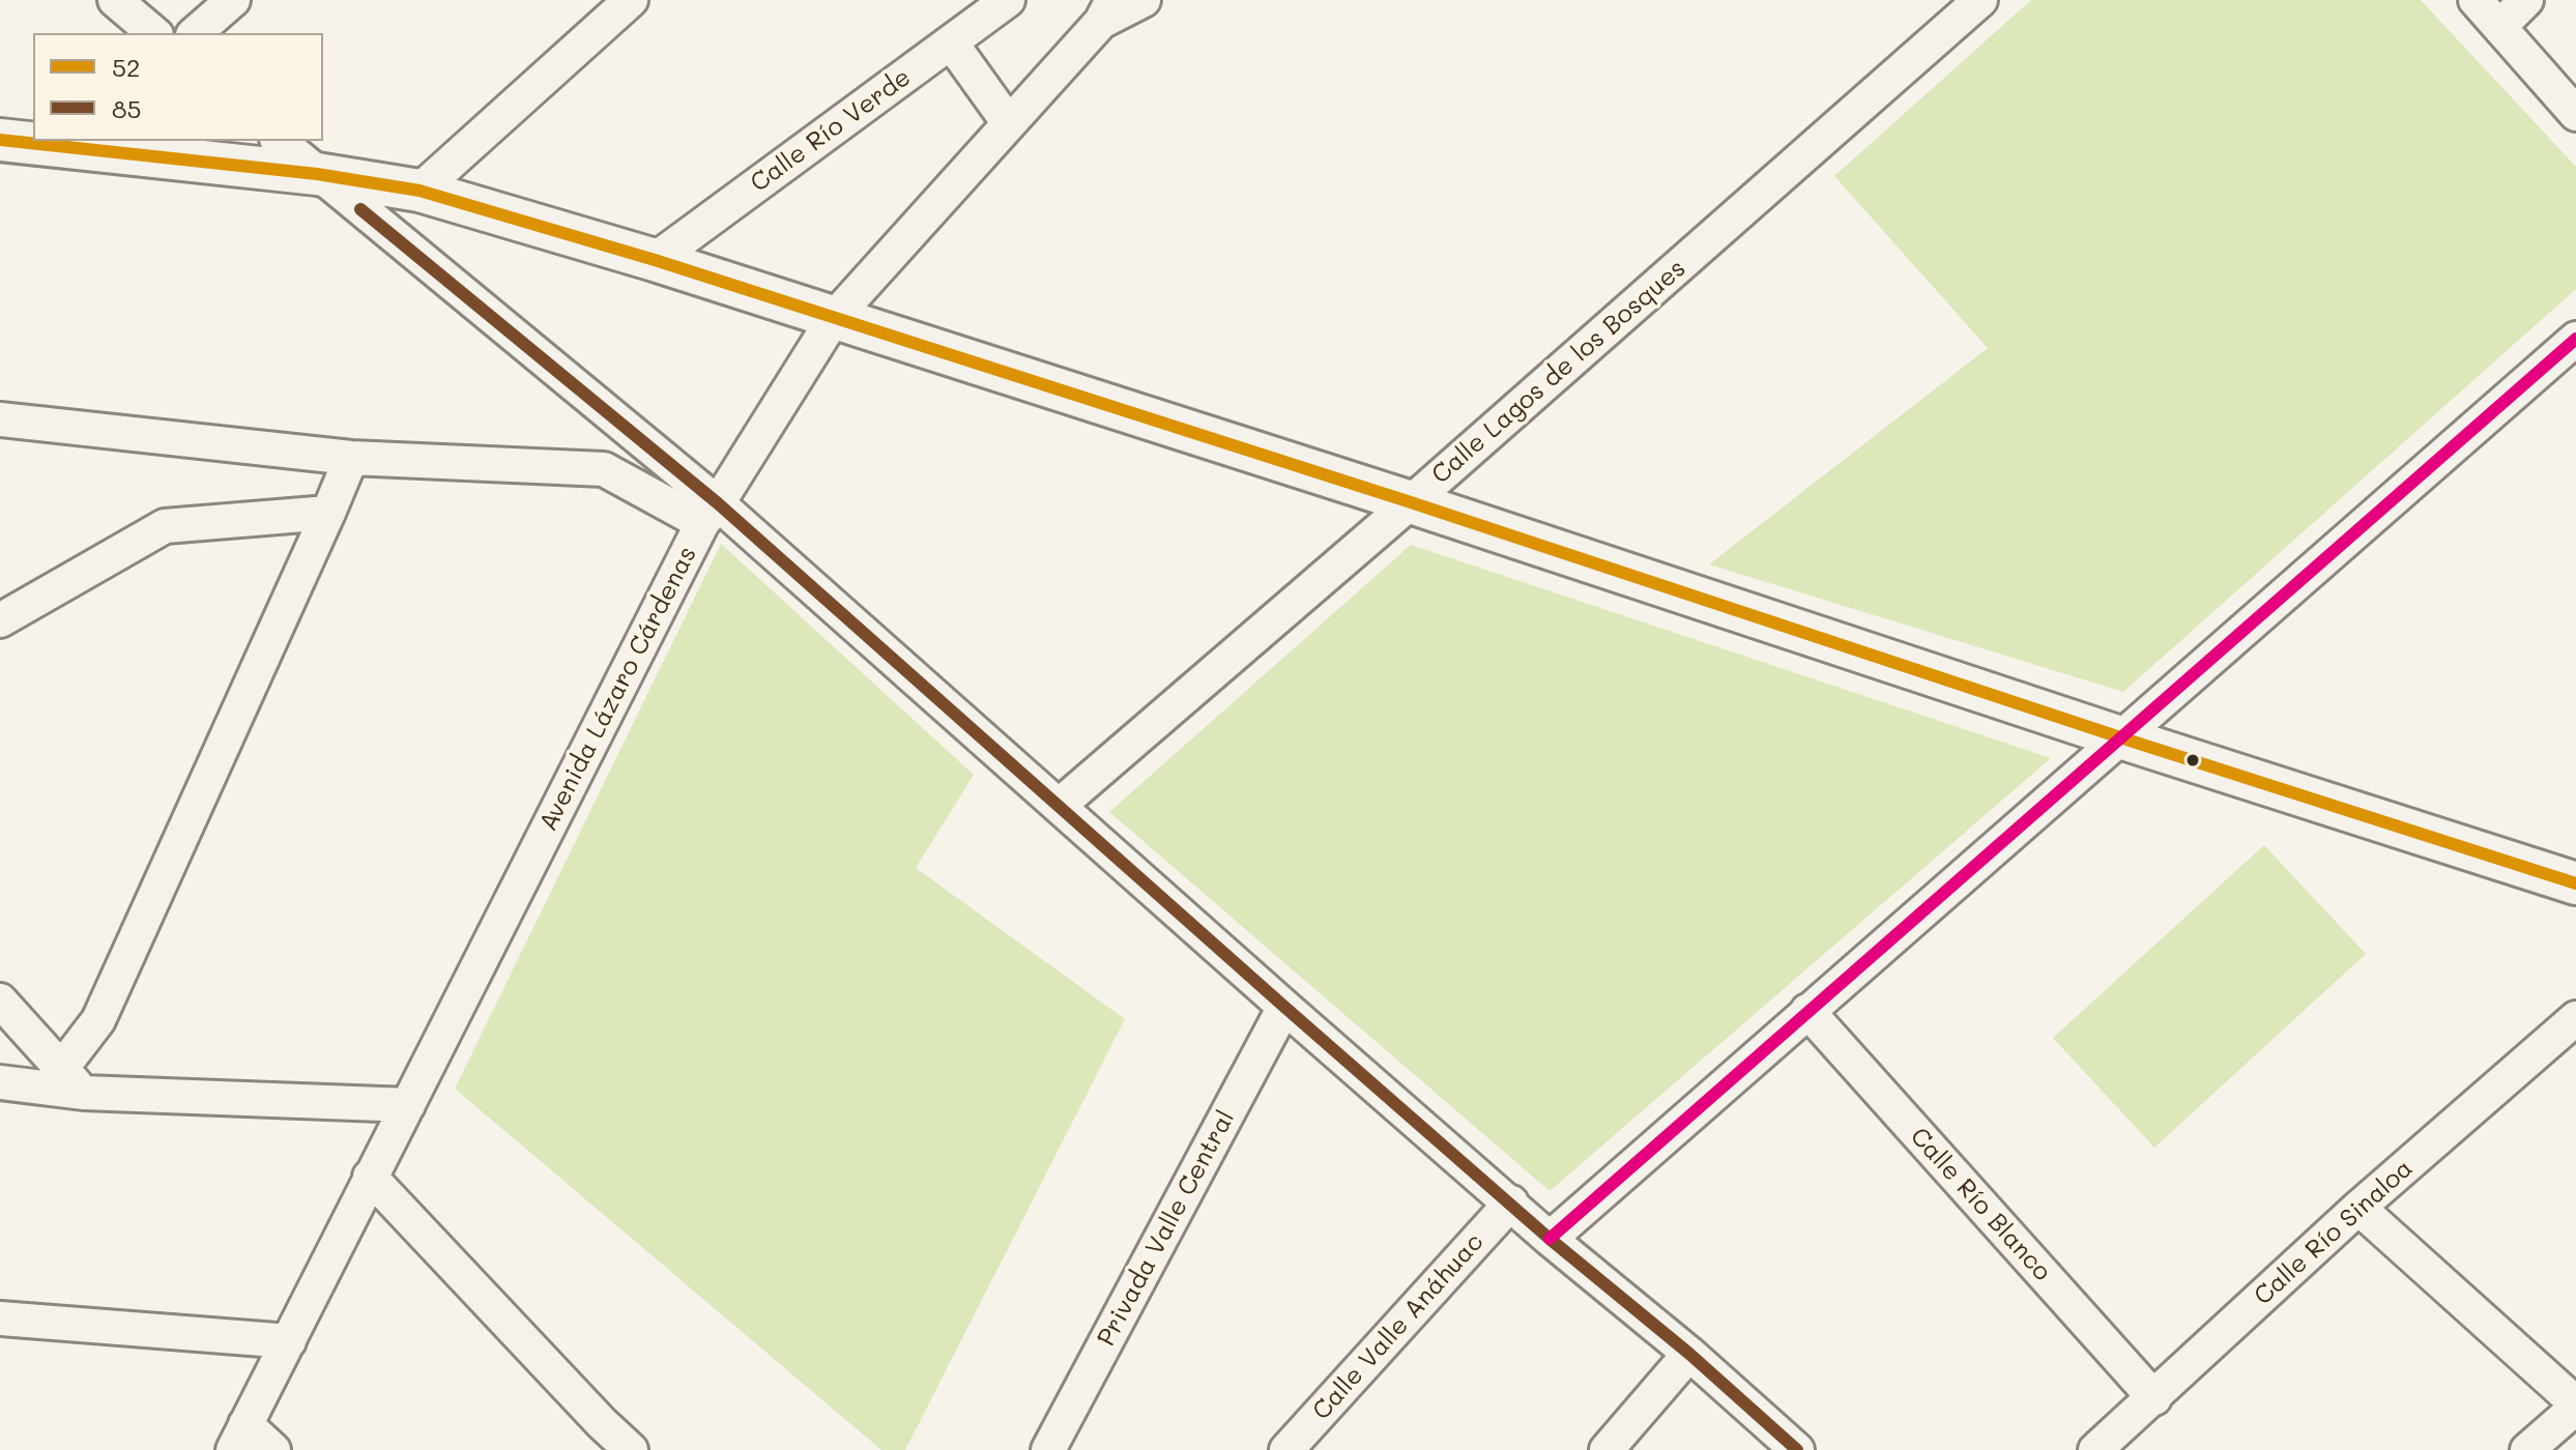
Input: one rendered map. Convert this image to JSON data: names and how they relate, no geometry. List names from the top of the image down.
{
  "streets": {
    "street": [
      "Calle Río Verde",
      "Calle Lagos de los Bosques",
      "Avenida Lázaro Cárdenas",
      "Calle Río Blanco",
      "Privada Valle Central",
      "Calle Río Sinaloa",
      "Calle Valle Anáhuac"
    ]
  },
  "crossings": [
    ["Calle Río Blanco", "Calle Río Sinaloa"]
  ],
  "lines": ["transit line 52", "transit line 85"],
  "legend": ["52", "85"]
}
